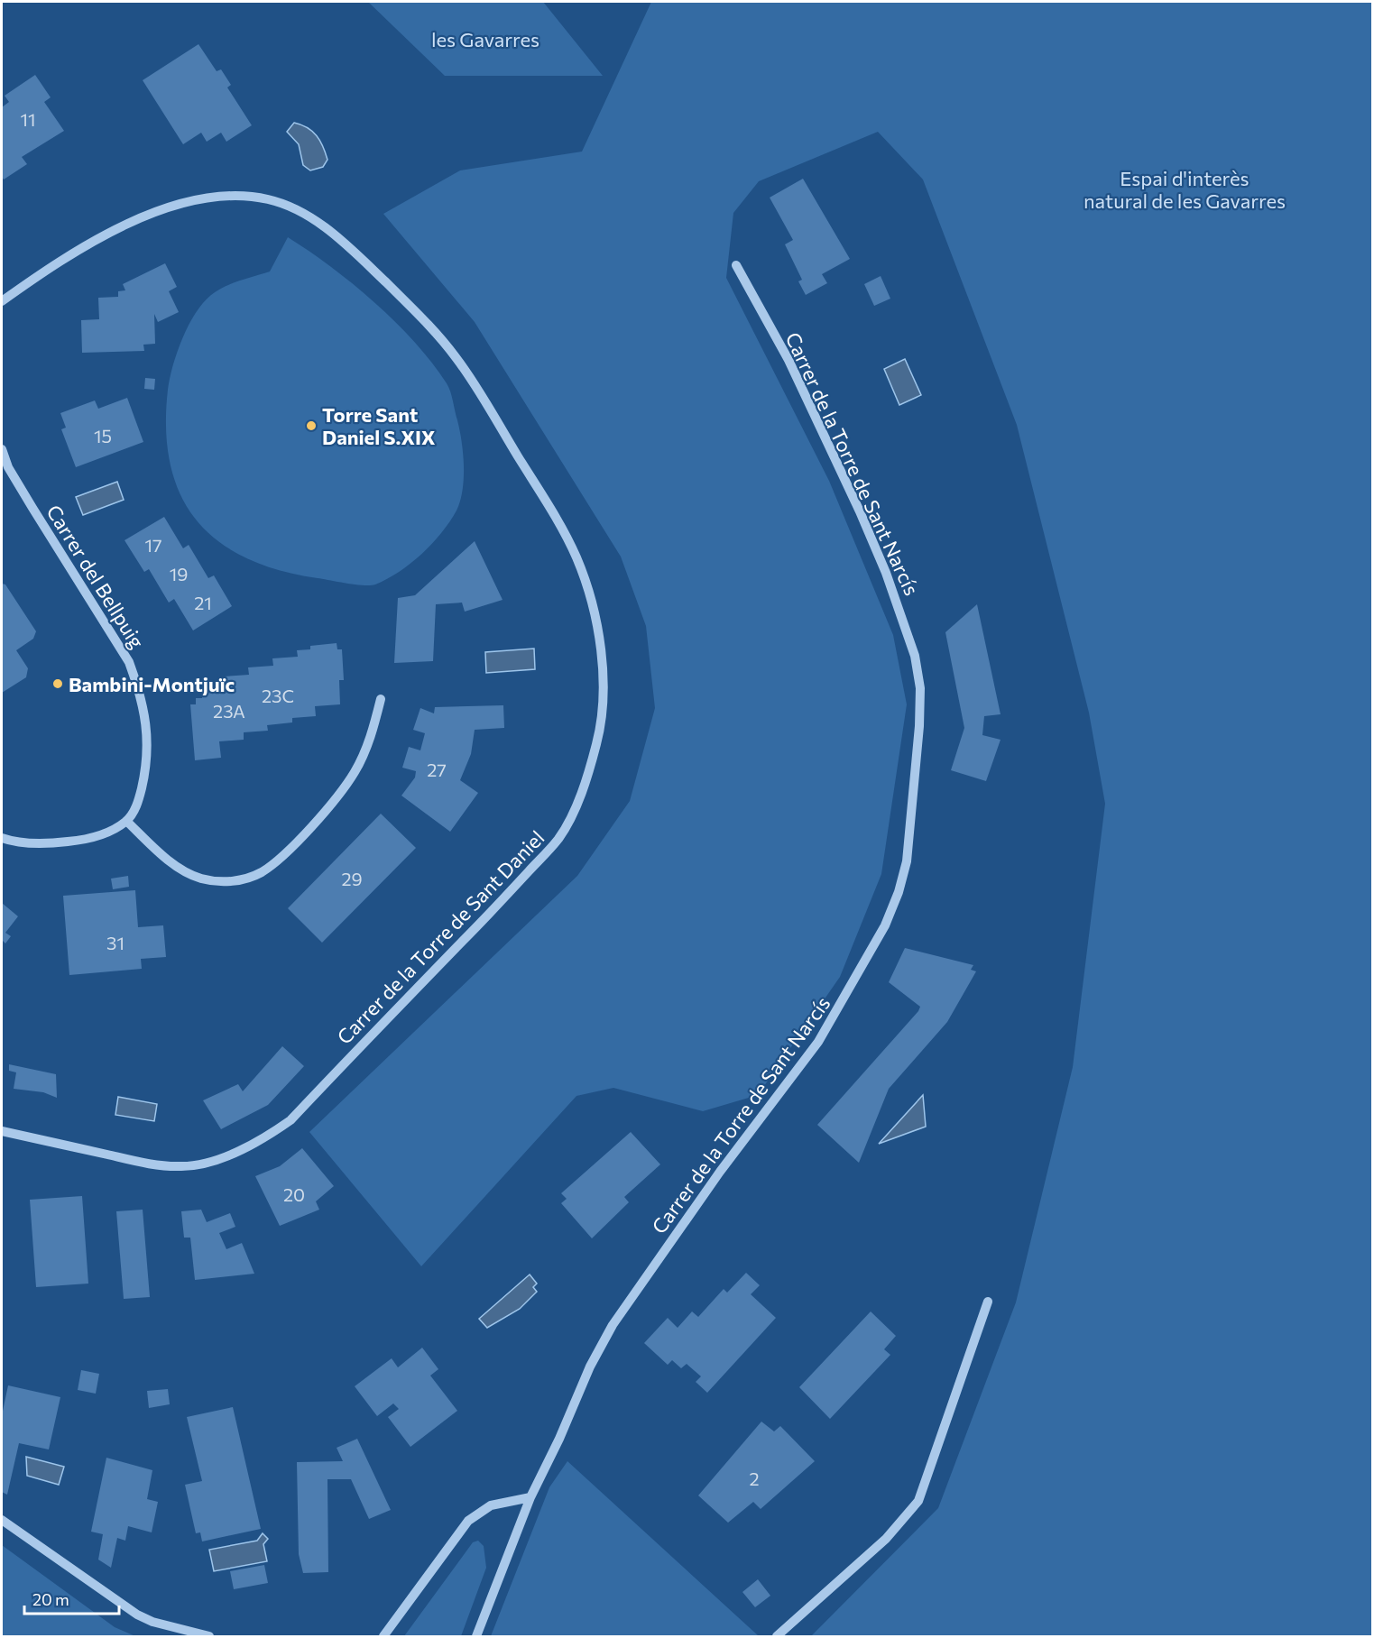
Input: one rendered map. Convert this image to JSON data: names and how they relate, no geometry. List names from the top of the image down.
{
  "streets": {
    "street": ["Carrer de la Torre de Sant Narcís", "Carrer del Bellpuig", "Carrer de la Torre de Sant Daniel"]
  },
  "parks": ["les Gavarres", "Espai d'interès natural de les Gavarres"],
  "places": ["Torre Sant Daniel S.XIX", "Bambini-Montjuïc"],
  "house_numbers": [
    "11",
    "15",
    "17",
    "19",
    "21",
    "23C",
    "23A",
    "27",
    "29",
    "31",
    "20",
    "2"
  ],
  "scale_bar": "20 m"
}
